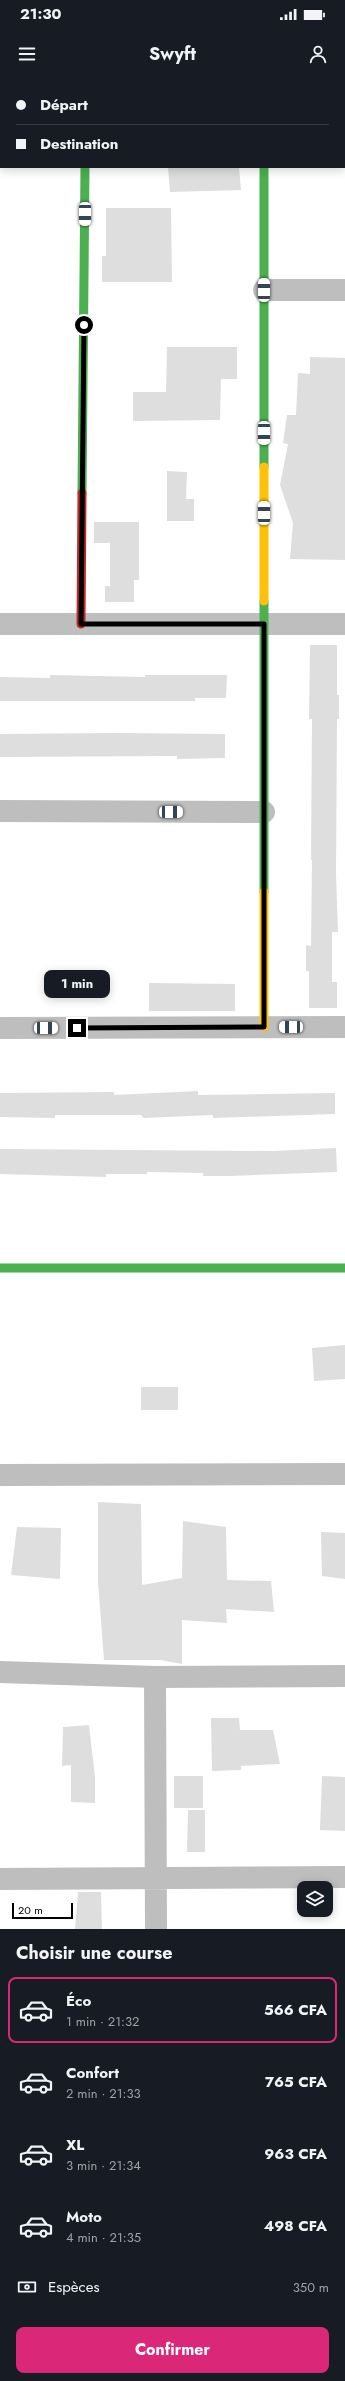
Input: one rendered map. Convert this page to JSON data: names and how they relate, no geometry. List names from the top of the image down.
{
  "scale_bar": "20 m",
  "page": {
    "status": "21:30",
    "header": "Swyft",
    "banner": ["Départ", "Destination"],
    "bubble": "1 min",
    "scale": "20 m",
    "heading": "Choisir une course",
    "list": [
      {
        "name": "Éco",
        "note": "1 min · 21:32",
        "value": "566 CFA"
      },
      {
        "name": "Confort",
        "note": "2 min · 21:33",
        "value": "765 CFA"
      },
      {
        "name": "XL",
        "note": "3 min · 21:34",
        "value": "963 CFA"
      },
      {
        "name": "Moto",
        "note": "4 min · 21:35",
        "value": "498 CFA"
      }
    ],
    "pay": ["Espèces", "350 m"],
    "buttons": "Confirmer"
  }
}
